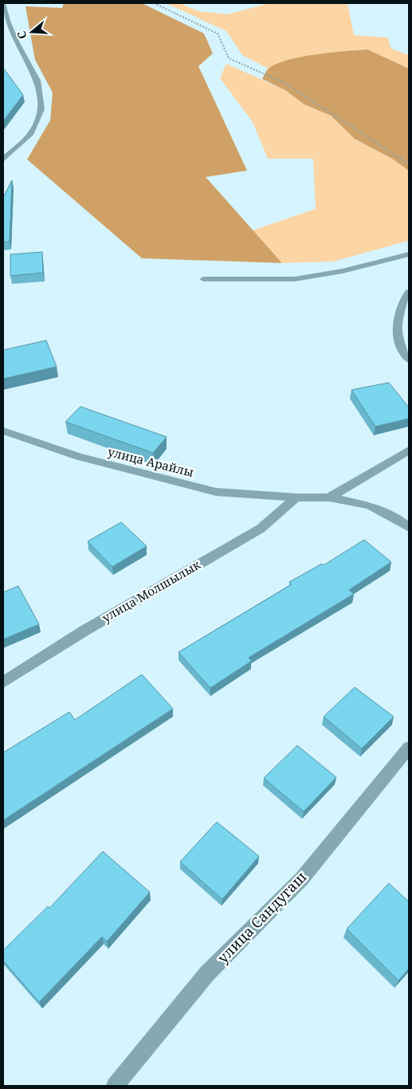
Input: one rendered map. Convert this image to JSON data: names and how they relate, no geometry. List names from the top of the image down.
{
  "streets": {
    "street": ["улица Арайлы", "улица Молшылык", "улица Сандугаш"]
  },
  "crossings": [
    ["улица Арайлы", "улица Молшылык"]
  ],
  "north": "left"
}
